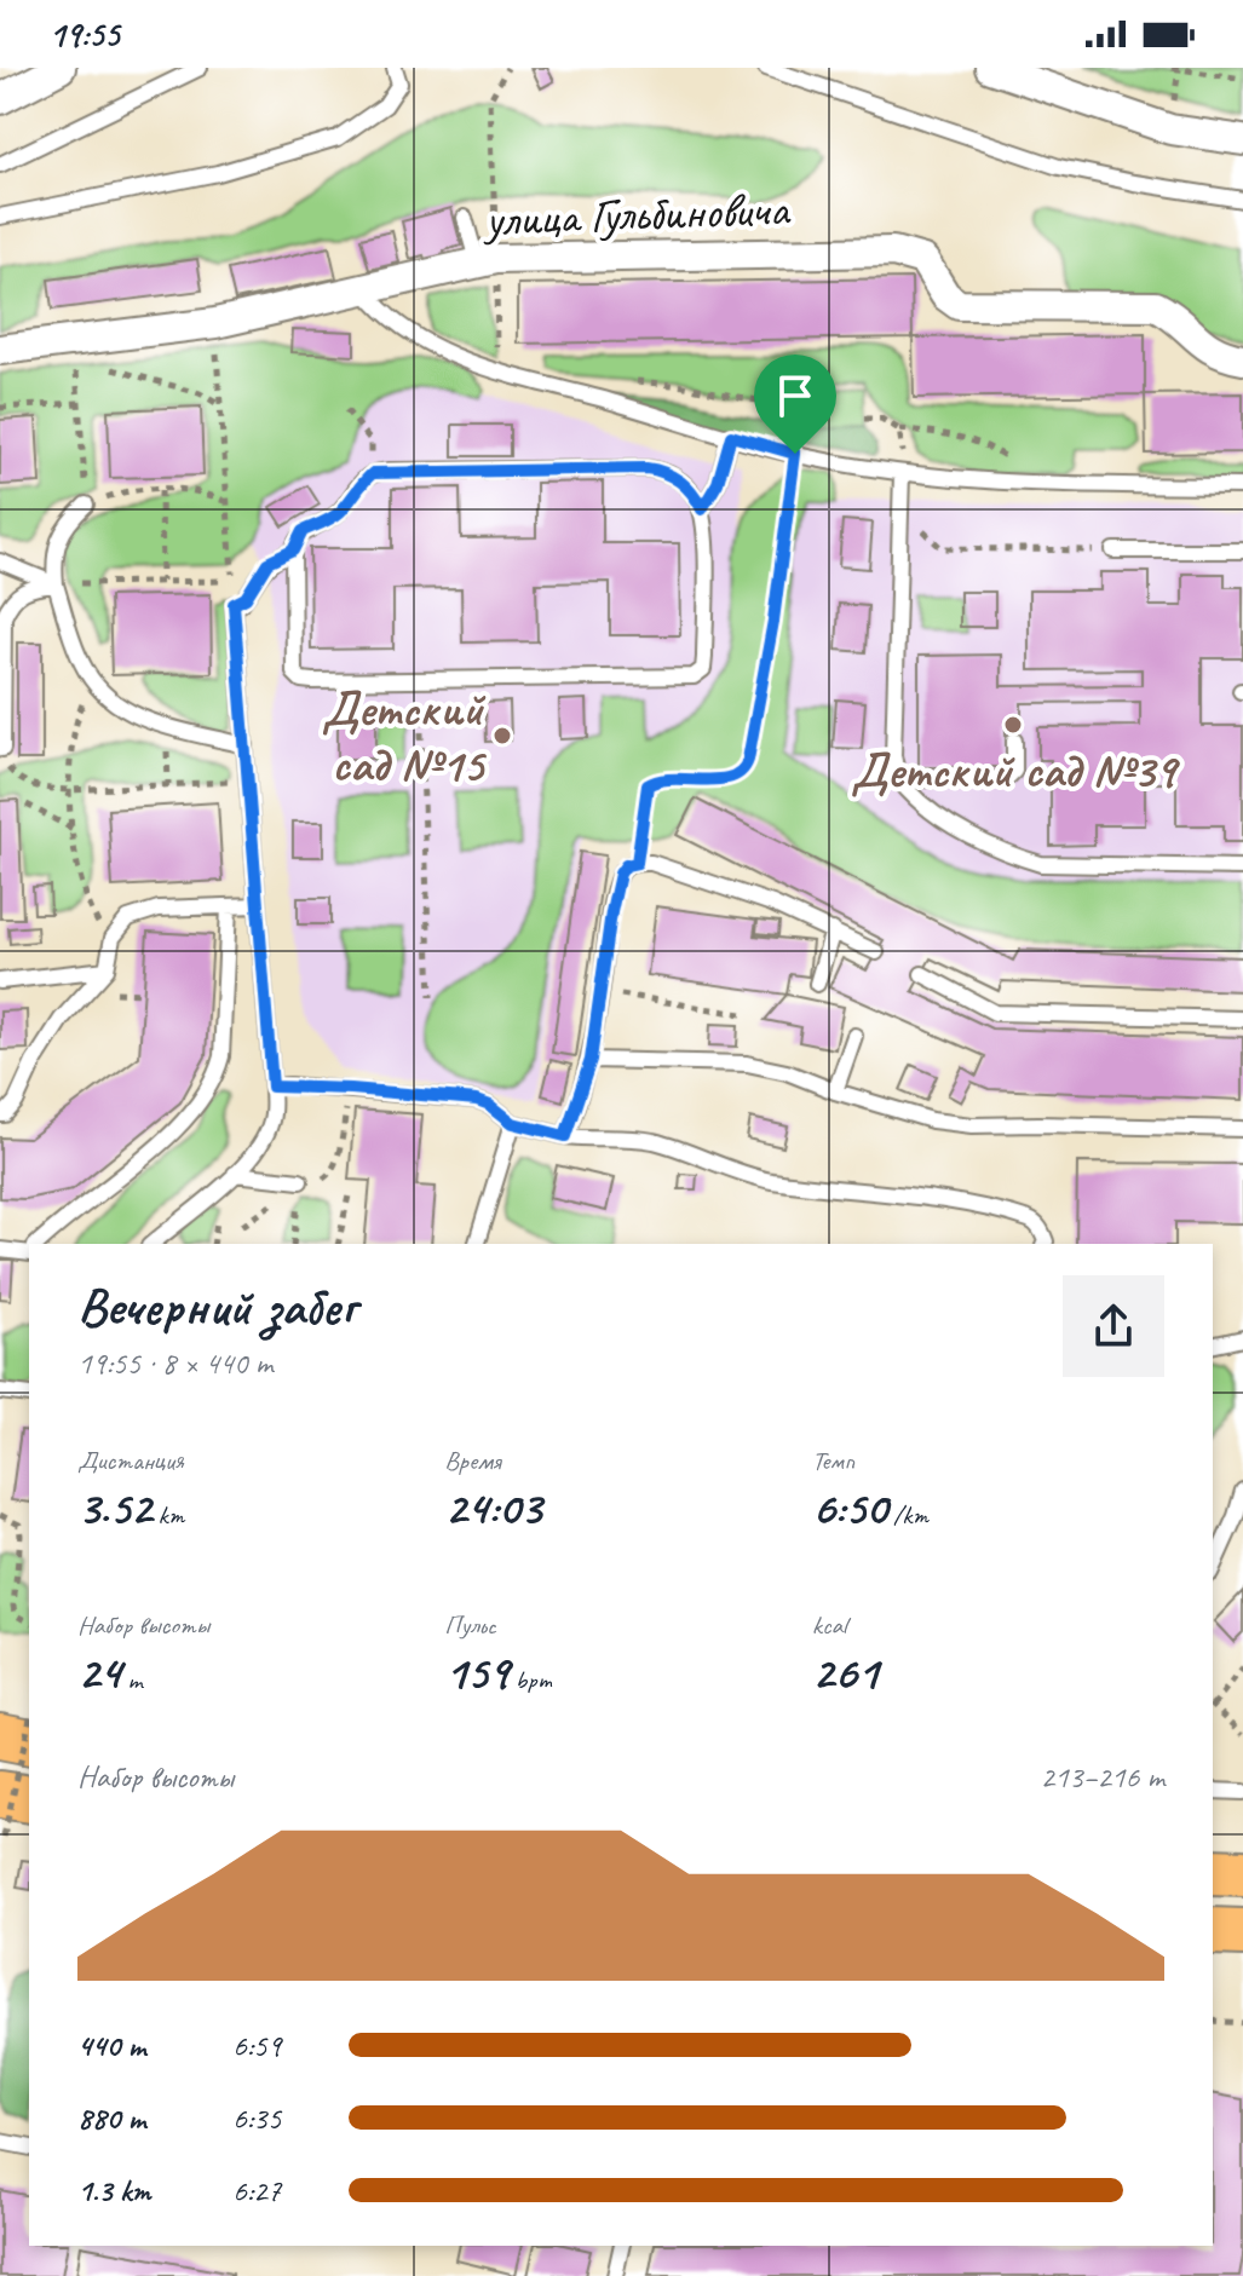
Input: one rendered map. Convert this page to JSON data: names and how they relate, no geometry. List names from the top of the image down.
{
  "streets": {
    "street": ["улица Гульбиновича"]
  },
  "places": ["Детский сад №39", "Детский сад №15"],
  "page": {
    "status": "19:55",
    "heading": ["Вечерний забег", "19:55 · 8 × 440 m"],
    "stats": [
      ["Дистанция", "3.52 km"],
      ["Время", "24:03"],
      ["Темп", "6:50 /km"],
      ["Набор высоты", "24 m"],
      ["Пульс", "159 bpm"],
      ["kcal", "261"]
    ],
    "chart": ["Набор высоты", "213–216 m"],
    "list": [
      {
        "name": "440 m",
        "note": "6:59"
      },
      {
        "name": "880 m",
        "note": "6:35"
      },
      {
        "name": "1.3 km",
        "note": "6:27"
      }
    ]
  }
}
